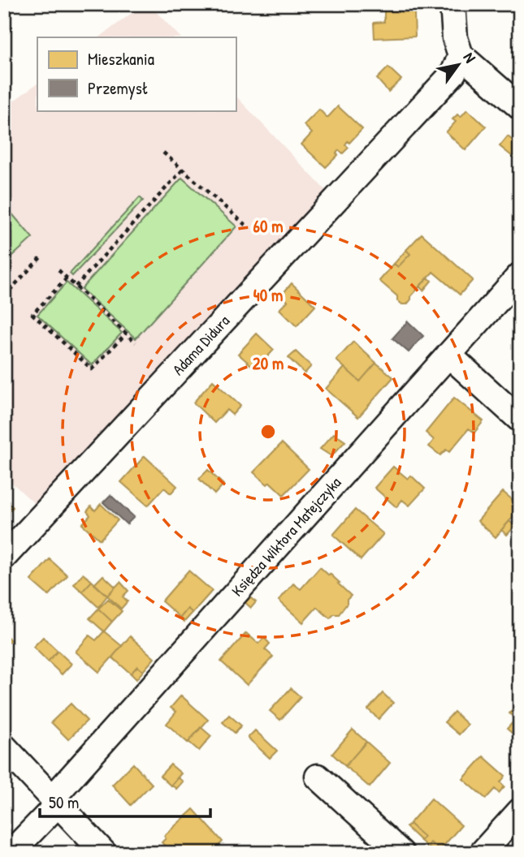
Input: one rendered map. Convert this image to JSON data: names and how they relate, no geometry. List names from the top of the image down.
{
  "streets": {
    "street": ["Adama Didura", "Księdza Wiktora Matejczyka"]
  },
  "legend": ["Mieszkania", "Przemysł"],
  "scale_bar": "50 m",
  "north": "top right",
  "rings": ["60 m", "40 m", "20 m"]
}
